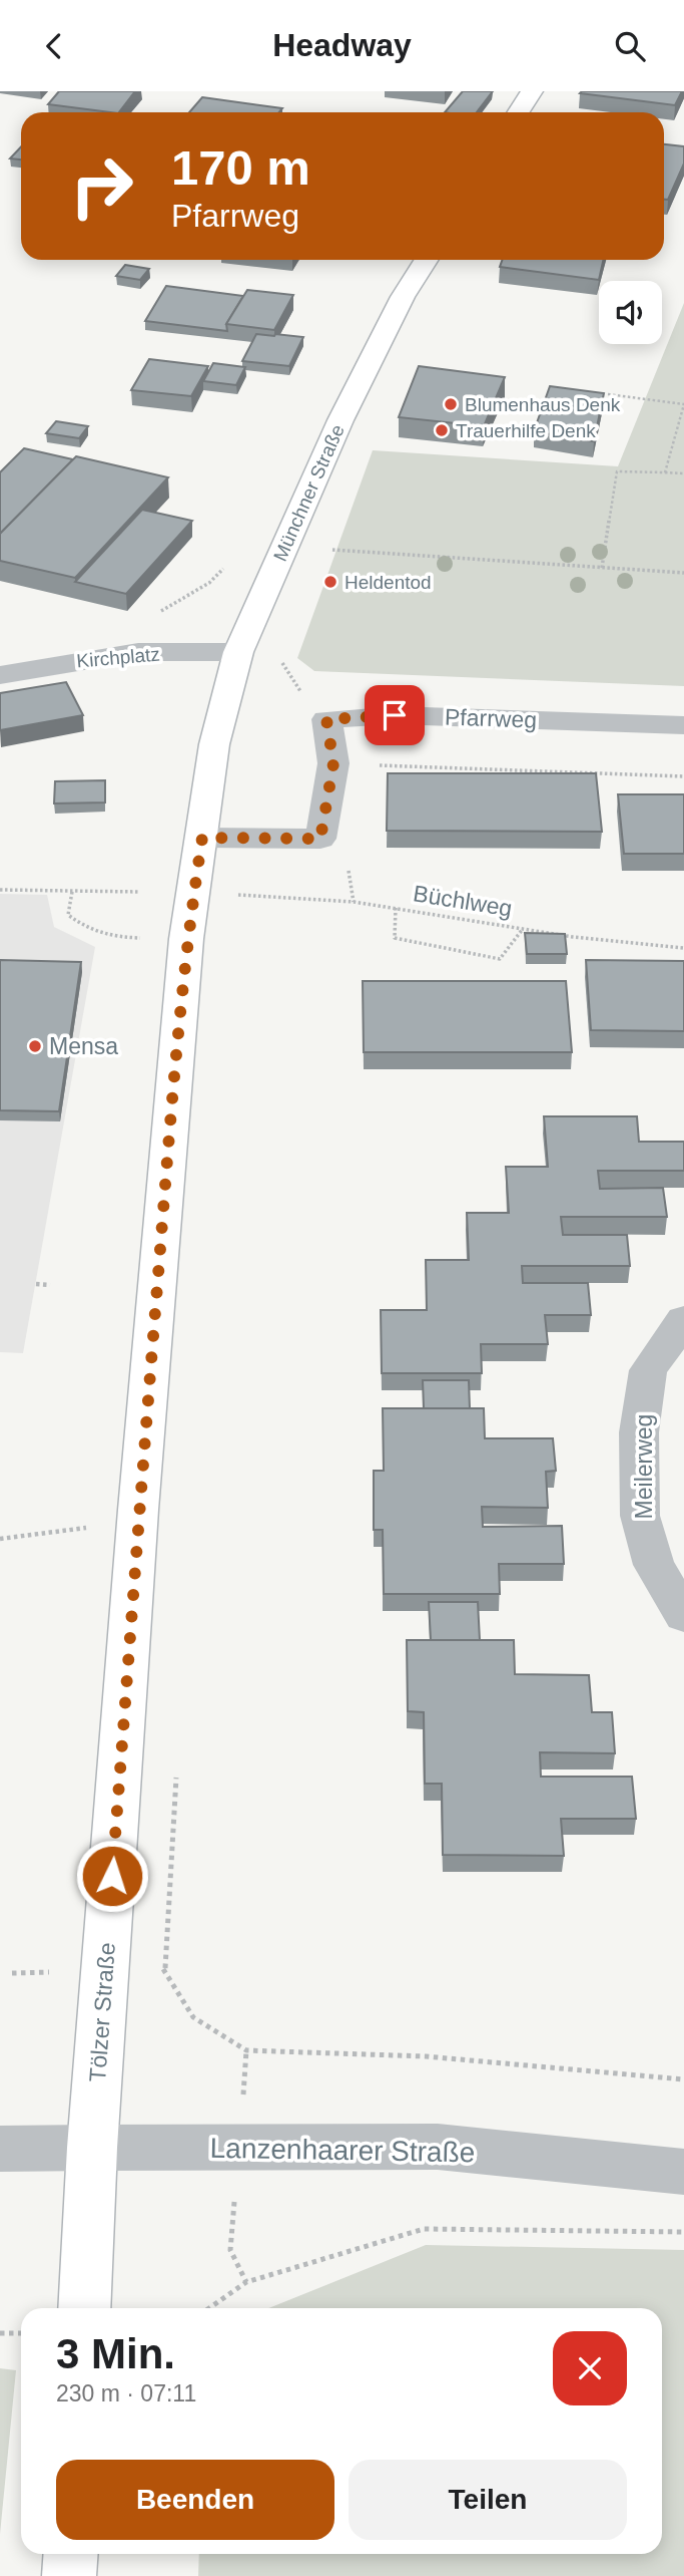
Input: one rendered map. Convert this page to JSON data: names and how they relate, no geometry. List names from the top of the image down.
{
  "streets": {
    "main road": ["Münchner Straße", "Tölzer Straße"],
    "street": [
      "Kirchplatz",
      "Pfarrweg",
      "Meilerweg",
      "Lanzenhaarer Straße"
    ],
    "path": ["Büchlweg"]
  },
  "crossings": [
    ["Münchner Straße", "Kirchplatz"],
    ["Münchner Straße", "Tölzer Straße"],
    ["Tölzer Straße", "Lanzenhaarer Straße"]
  ],
  "places": [
    "Blumenhaus Denk",
    "Trauerhilfe Denk",
    "Heldentod",
    "Mensa"
  ],
  "page": {
    "header": "Headway",
    "turn": ["170 m", "Pfarrweg"],
    "heading": ["3 Min.", "230 m · 07:11"],
    "buttons": ["Beenden", "Teilen"]
  }
}
